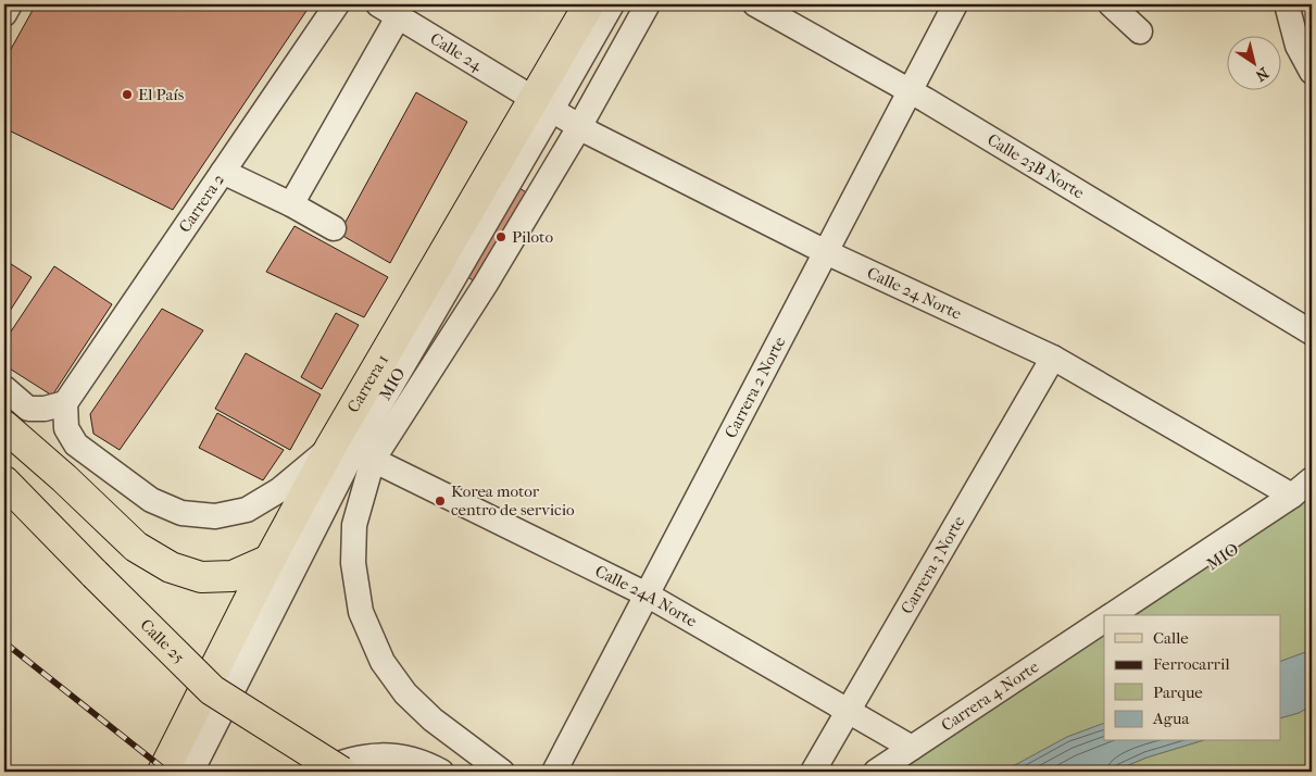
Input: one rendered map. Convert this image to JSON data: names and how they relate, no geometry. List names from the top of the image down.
{
  "streets": {
    "main road": ["Carrera 1", "Calle 25"],
    "street": [
      "Calle 24",
      "Calle 23B Norte",
      "Carrera 2",
      "Calle 24 Norte",
      "MIO",
      "Carrera 2 Norte",
      "Carrera 3 Norte",
      "Calle 24A Norte",
      "Carrera 4 Norte"
    ]
  },
  "crossings": [
    ["Calle 24", "Calle 24 Norte"],
    ["Calle 24", "MIO"],
    ["Calle 24", "Carrera 1"],
    ["Calle 23B Norte", "Carrera 2 Norte"],
    ["Calle 24 Norte", "MIO"],
    ["Calle 24 Norte", "Carrera 1"],
    ["Calle 24 Norte", "Carrera 2 Norte"],
    ["Calle 24 Norte", "Carrera 3 Norte"],
    ["Calle 24 Norte", "Carrera 4 Norte"],
    ["MIO", "Carrera 1"],
    ["MIO", "Carrera 4 Norte"],
    ["Carrera 2 Norte", "Calle 24A Norte"],
    ["Carrera 3 Norte", "Calle 24A Norte"],
    ["Calle 24A Norte", "Carrera 4 Norte"]
  ],
  "places": ["El País", "Piloto", "Korea motor centro de servicio"],
  "legend": [
    "Calle",
    "Ferrocarril",
    "Parque",
    "Agua"
  ],
  "north": "bottom right"
}
